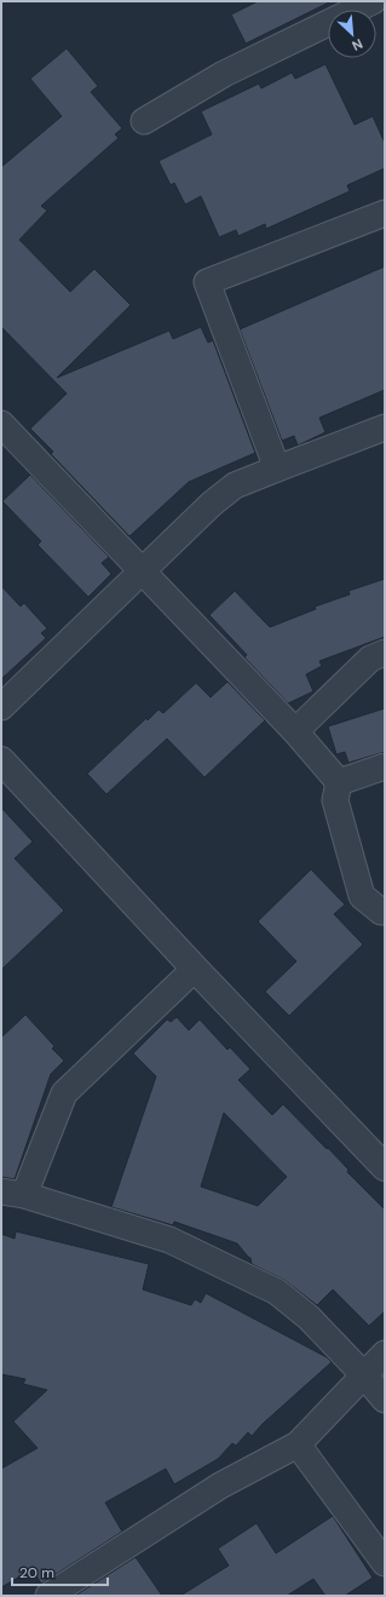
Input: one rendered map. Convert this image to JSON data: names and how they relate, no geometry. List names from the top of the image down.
{
  "scale_bar": "20 m",
  "north": "bottom right"
}
